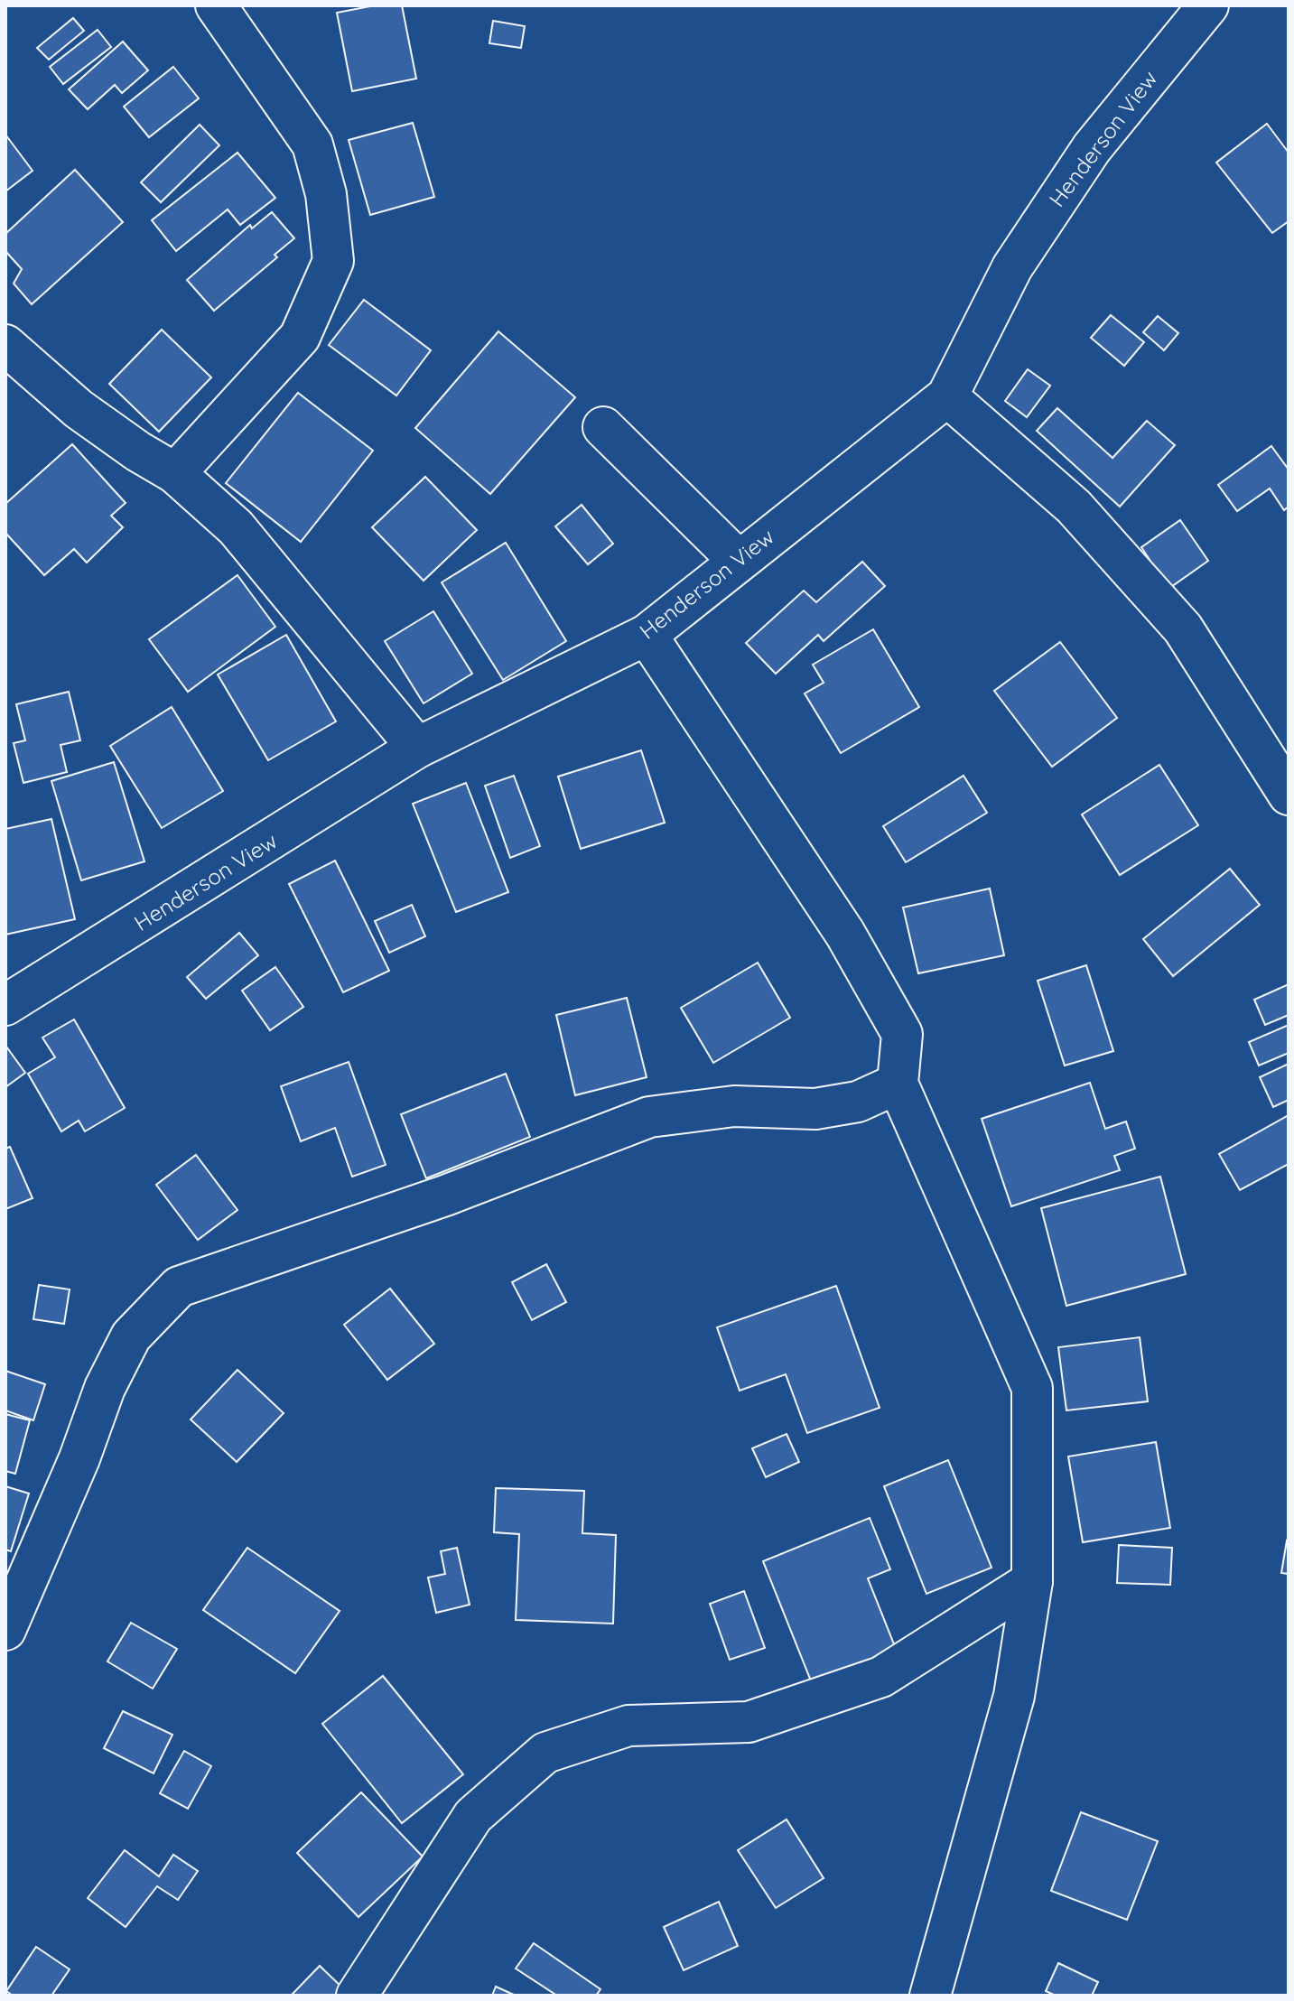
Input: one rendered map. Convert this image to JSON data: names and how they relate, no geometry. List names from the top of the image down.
{
  "streets": {
    "street": ["Henderson View"]
  }
}
